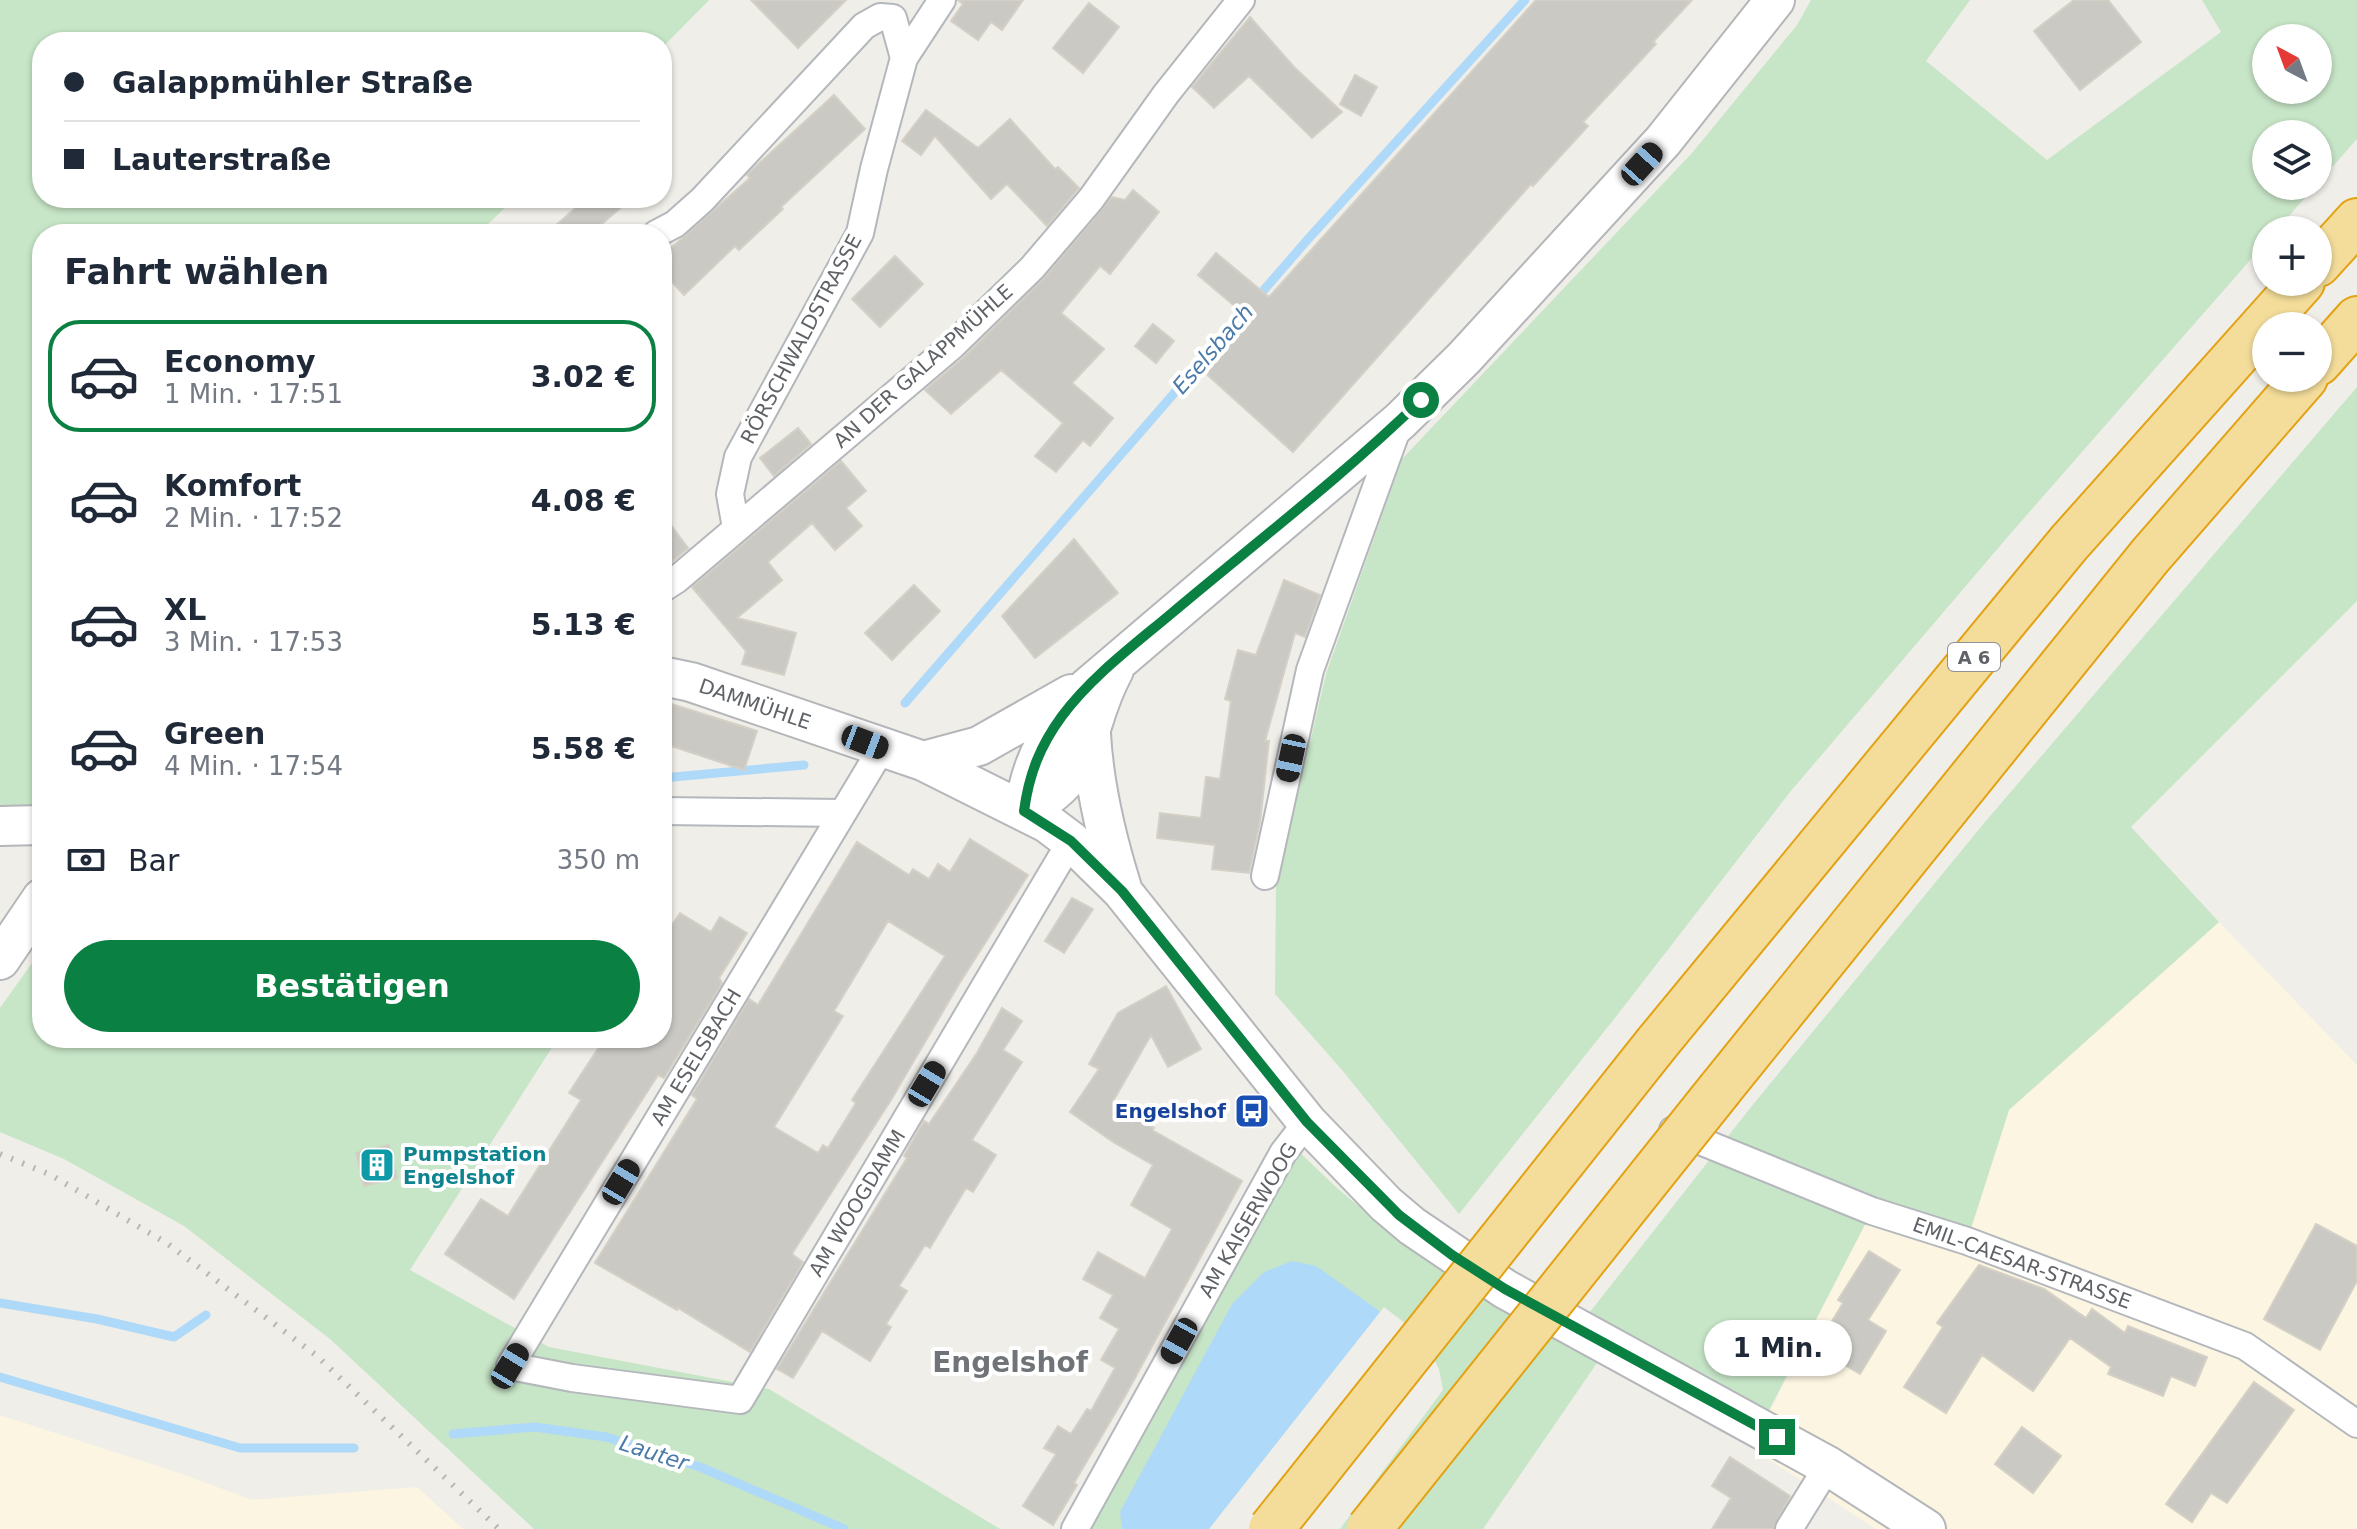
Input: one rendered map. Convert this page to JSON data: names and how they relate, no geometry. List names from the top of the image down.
{
  "streets": {
    "highway": ["A 6"],
    "main road": ["DAMMÜHLE"],
    "street": [
      "RÖRSCHWALDSTRASSE",
      "AN DER GALAPPMÜHLE",
      "AM ESELSBACH",
      "AM WOOGDAMM",
      "AM KAISERWOOG",
      "EMIL-CAESAR-STRASSE"
    ]
  },
  "crossings": [
    ["RÖRSCHWALDSTRASSE", "AN DER GALAPPMÜHLE"],
    ["DAMMÜHLE", "AM ESELSBACH"],
    ["DAMMÜHLE", "AM WOOGDAMM"],
    ["DAMMÜHLE", "AM KAISERWOOG"],
    ["AM ESELSBACH", "AM WOOGDAMM"]
  ],
  "districts": ["Engelshof"],
  "water": ["Eselsbach", "Lauter"],
  "places": {
    "bus stop": ["Engelshof"],
    "building": ["Pumpstation Engelshof"]
  },
  "north": "top left",
  "page": {
    "map_buttons": ["+", "−"],
    "banner": ["Galappmühler Straße", "Lauterstraße"],
    "heading": "Fahrt wählen",
    "list": [
      {
        "name": "Economy",
        "note": "1 Min. · 17:51",
        "value": "3.02 €"
      },
      {
        "name": "Komfort",
        "note": "2 Min. · 17:52",
        "value": "4.08 €"
      },
      {
        "name": "XL",
        "note": "3 Min. · 17:53",
        "value": "5.13 €"
      },
      {
        "name": "Green",
        "note": "4 Min. · 17:54",
        "value": "5.58 €"
      }
    ],
    "pay": ["Bar", "350 m"],
    "buttons": "Bestätigen",
    "bubble": "1 Min."
  }
}
